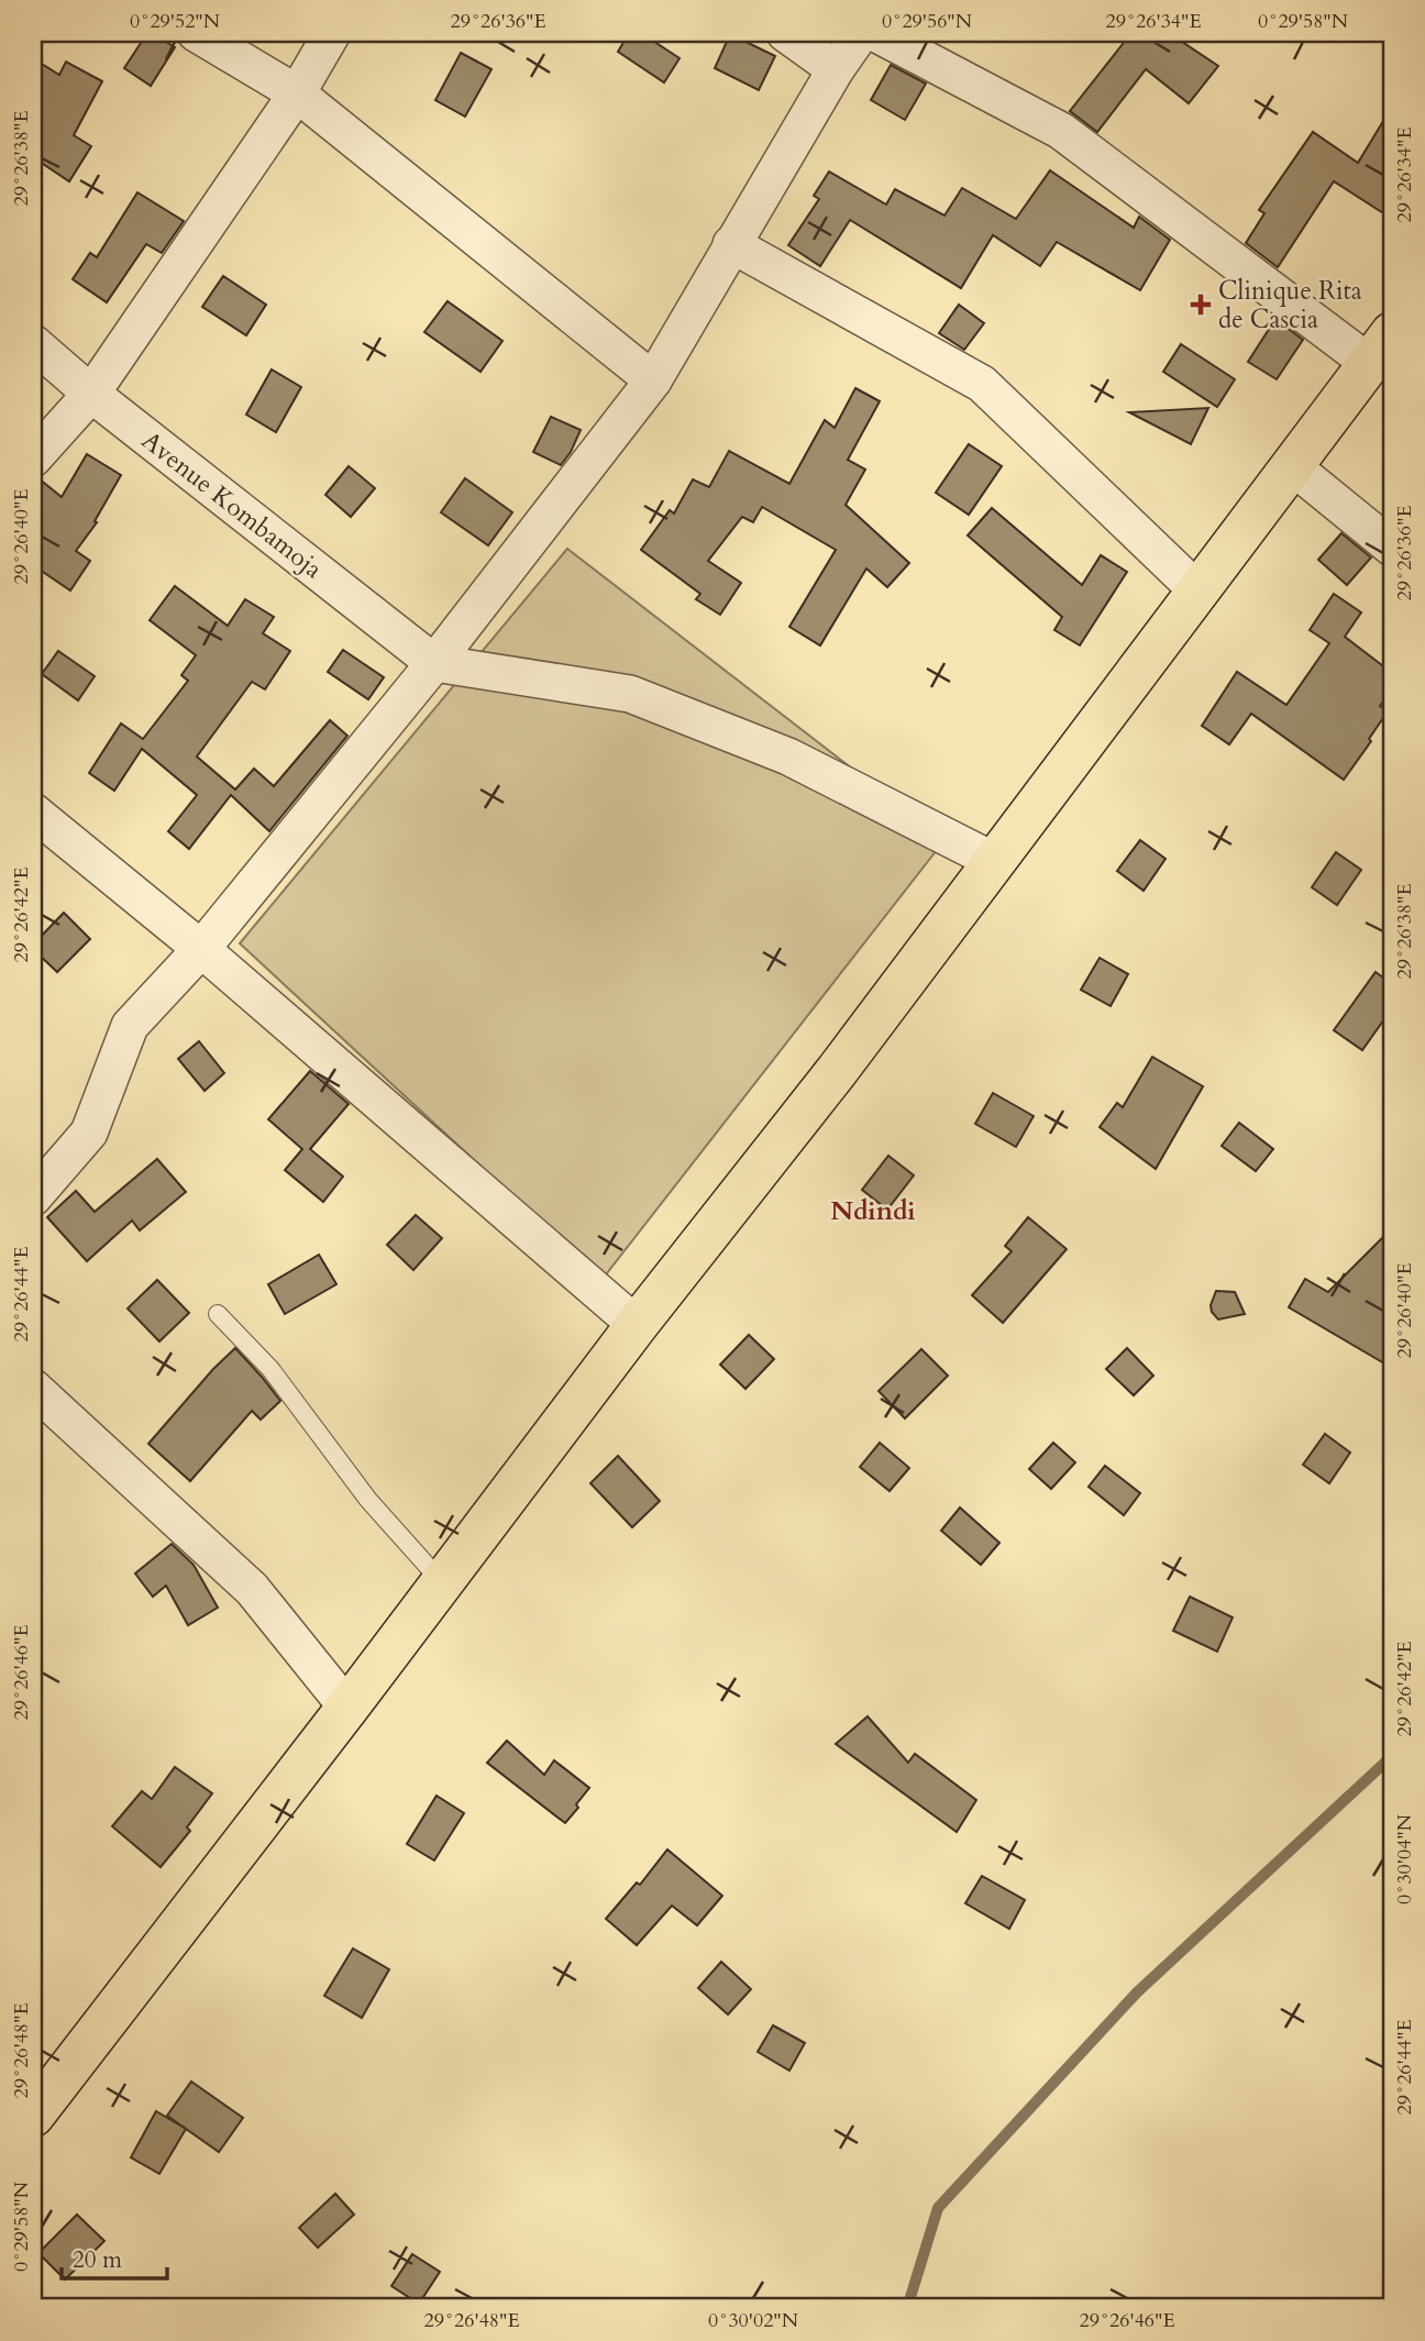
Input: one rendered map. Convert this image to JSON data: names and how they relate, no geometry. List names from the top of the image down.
{
  "streets": {
    "street": ["Avenue Kombamoja"]
  },
  "districts": ["Ndindi"],
  "places": {
    "health": ["Clinique Rita de Cascia"]
  },
  "scale_bar": "20 m",
  "coordinates": [
    "0°29'52\"N",
    "29°26'36\"E",
    "0°29'56\"N",
    "29°26'34\"E",
    "0°29'58\"N",
    "29°26'38\"E",
    "29°26'40\"E",
    "29°26'42\"E",
    "29°26'44\"E",
    "29°26'46\"E",
    "0°30'04\"N",
    "29°26'48\"E",
    "0°30'02\"N"
  ]
}
